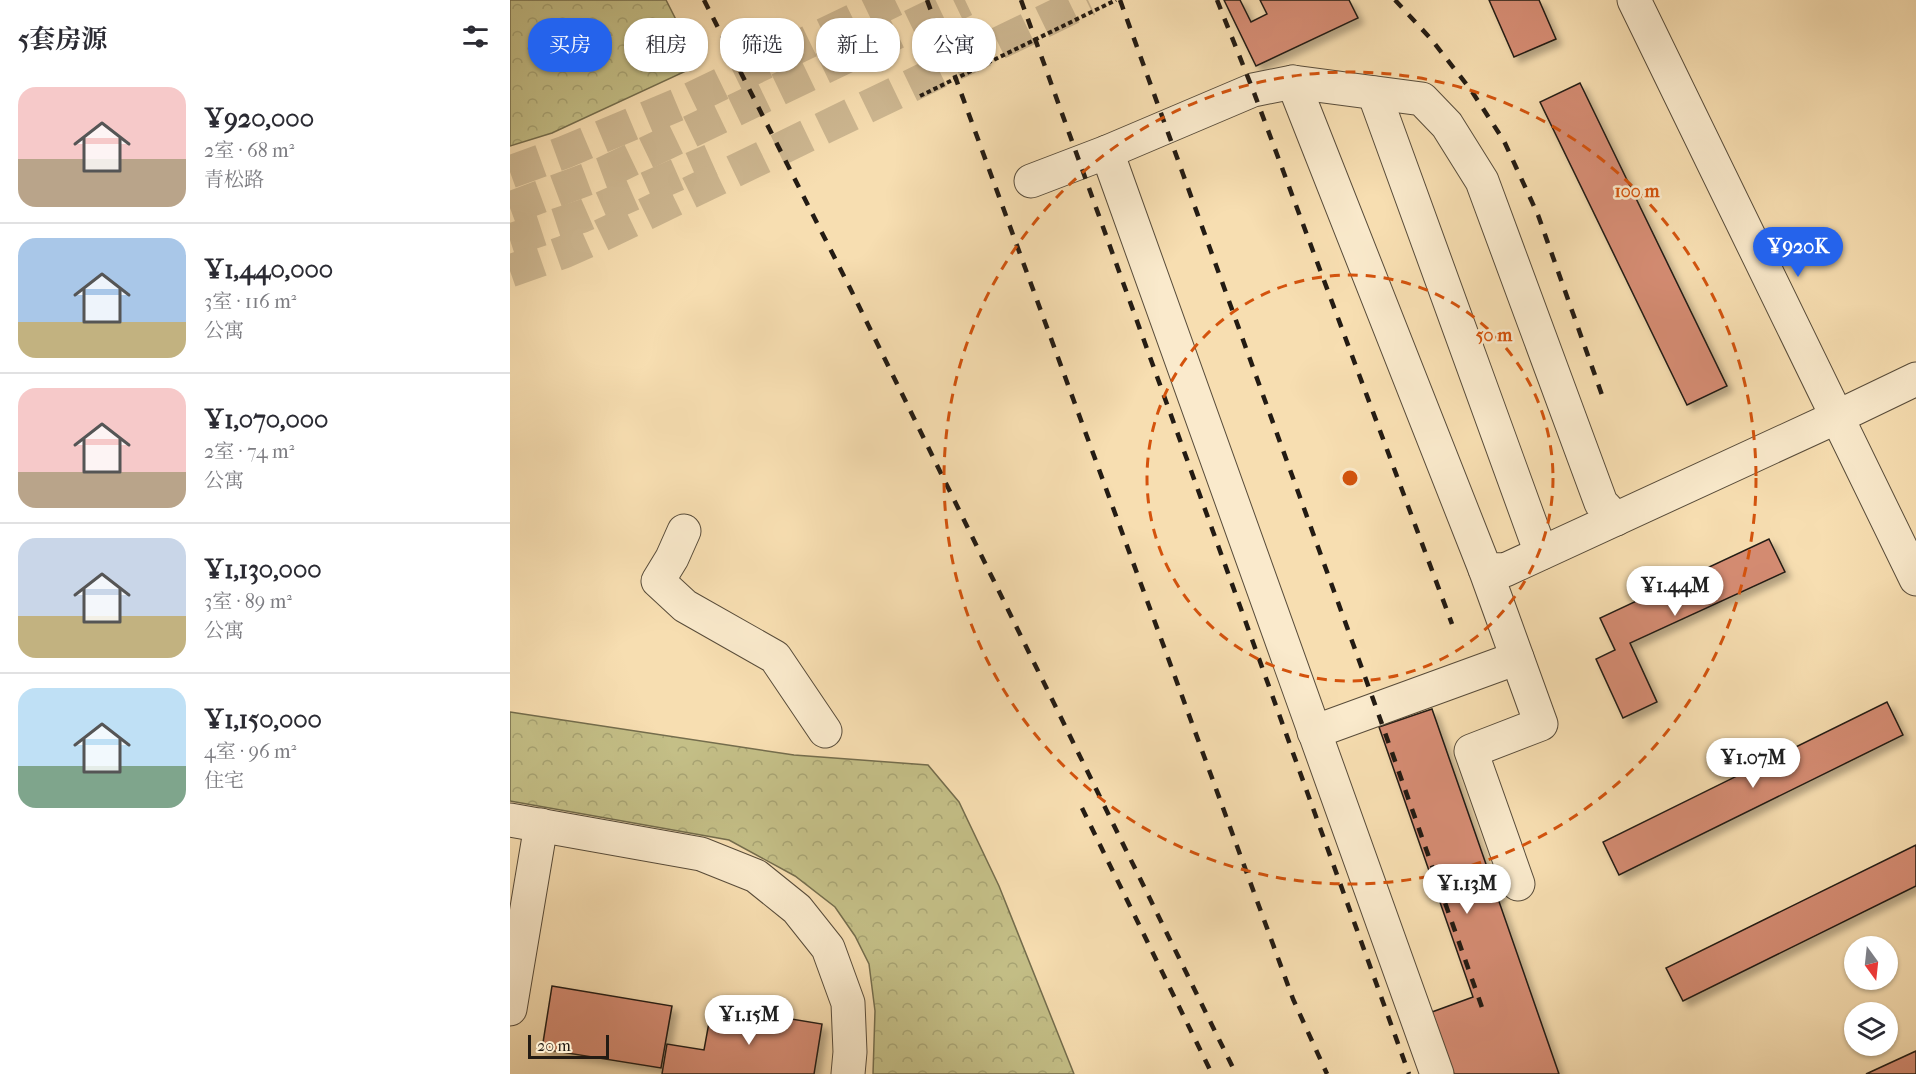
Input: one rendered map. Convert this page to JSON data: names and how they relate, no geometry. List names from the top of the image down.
{
  "scale_bar": "20 m",
  "north": "bottom",
  "page": {
    "heading": "5套房源",
    "chip": [
      "买房",
      "租房",
      "筛选",
      "新上",
      "公寓"
    ],
    "list": [
      {
        "name": "¥920,000",
        "note": "2室 · 68 m² · 青松路"
      },
      {
        "name": "¥1,440,000",
        "note": "3室 · 116 m² · 公寓"
      },
      {
        "name": "¥1,070,000",
        "note": "2室 · 74 m² · 公寓"
      },
      {
        "name": "¥1,130,000",
        "note": "3室 · 89 m² · 公寓"
      },
      {
        "name": "¥1,150,000",
        "note": "4室 · 96 m² · 住宅"
      }
    ],
    "price": [
      "¥920K",
      "¥1.44M",
      "¥1.07M",
      "¥1.13M",
      "¥1.15M"
    ],
    "scale": "20 m"
  },
  "rings": ["100 m", "50 m"]
}
